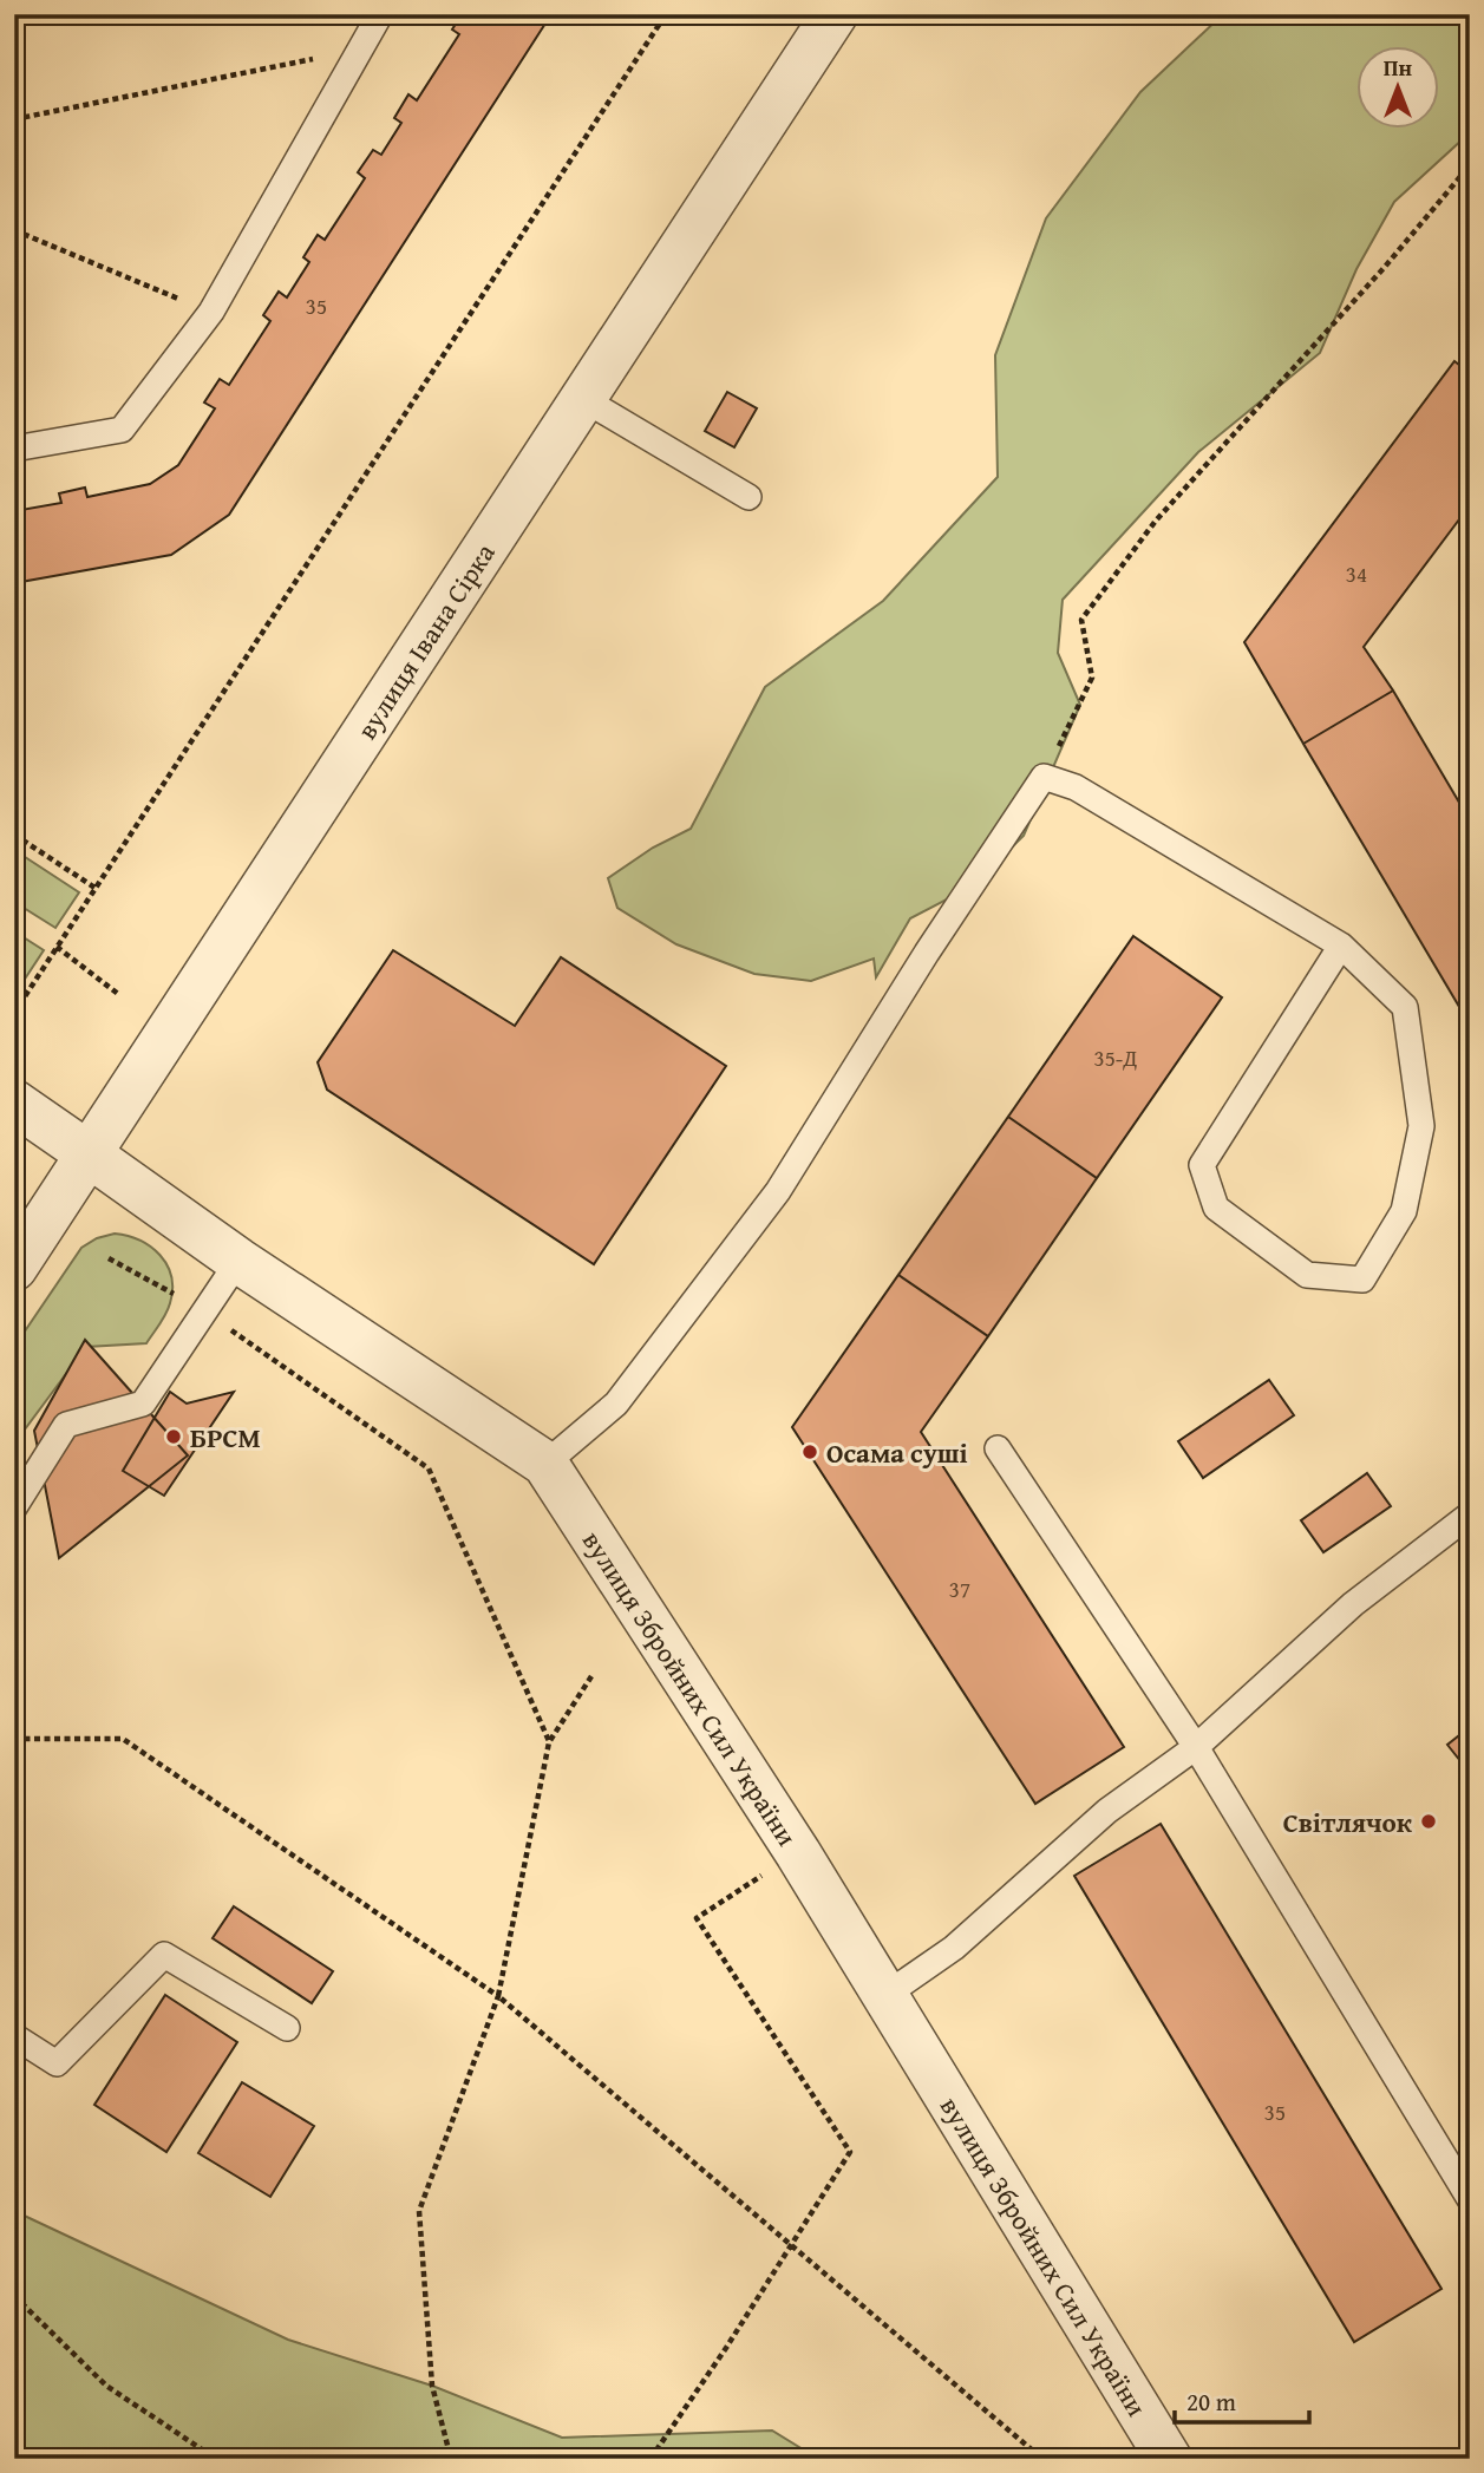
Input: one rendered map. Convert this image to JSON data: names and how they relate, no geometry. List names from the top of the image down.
{
  "streets": {
    "street": ["вулиця Івана Сірка", "вулиця Збройних Сил України"]
  },
  "crossings": [
    ["вулиця Івана Сірка", "вулиця Збройних Сил України"]
  ],
  "places": ["БРСМ", "Осама суші", "Світлячок"],
  "house_numbers": [
    "35",
    "34",
    "35-Д",
    "37",
    "35"
  ],
  "scale_bar": "20 m",
  "north": "top"
}
